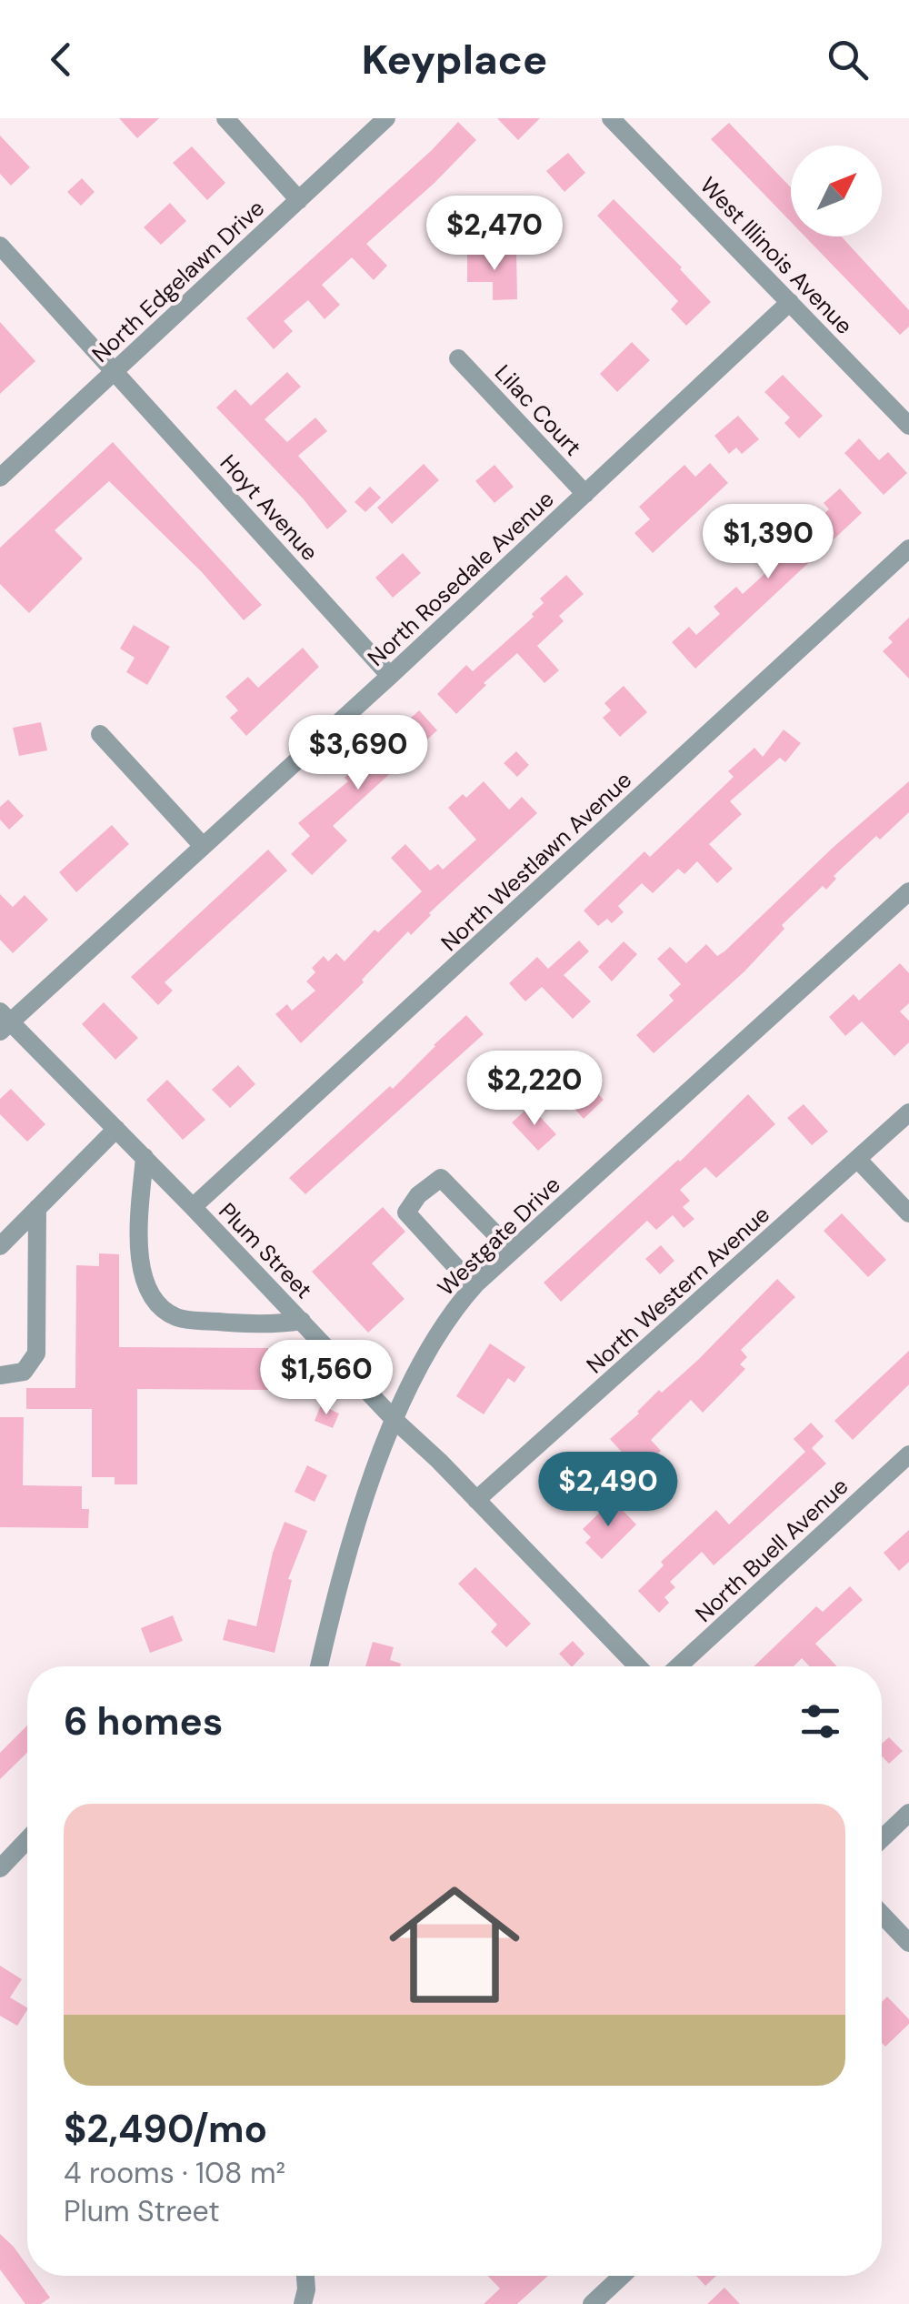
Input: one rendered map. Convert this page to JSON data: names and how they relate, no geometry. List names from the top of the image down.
{
  "streets": {
    "street": [
      "West Illinois Avenue",
      "North Edgelawn Drive",
      "Lilac Court",
      "Hoyt Avenue",
      "North Rosedale Avenue",
      "North Westlawn Avenue",
      "Westgate Drive",
      "Plum Street",
      "North Western Avenue",
      "North Buell Avenue"
    ]
  },
  "crossings": [
    ["West Illinois Avenue", "North Rosedale Avenue"],
    ["North Edgelawn Drive", "Hoyt Avenue"],
    ["Lilac Court", "North Rosedale Avenue"],
    ["Hoyt Avenue", "North Rosedale Avenue"],
    ["North Rosedale Avenue", "Plum Street"],
    ["North Westlawn Avenue", "Plum Street"],
    ["Westgate Drive", "Plum Street"],
    ["Plum Street", "North Western Avenue"]
  ],
  "north": "top right",
  "page": {
    "header": "Keyplace",
    "price": [
      "$2,470",
      "$1,390",
      "$3,690",
      "$2,220",
      "$1,560",
      "$2,490"
    ],
    "heading": "6 homes",
    "list": [
      {
        "name": "$2,490/mo",
        "note": "4 rooms · 108 m² · Plum Street"
      }
    ]
  }
}
